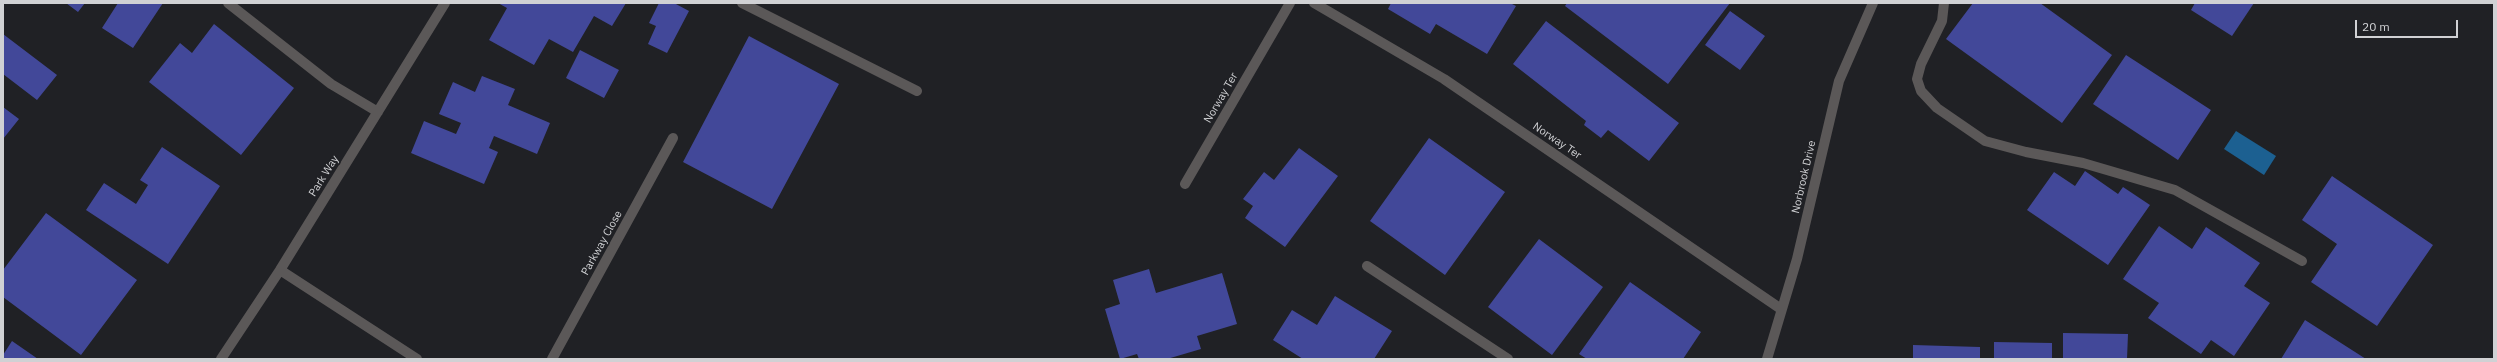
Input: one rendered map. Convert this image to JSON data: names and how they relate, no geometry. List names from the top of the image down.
{
  "streets": {
    "street": [
      "Norway Ter",
      "Park Way",
      "Norbrook Drive",
      "Parkway Close"
    ]
  },
  "crossings": [
    ["Norway Ter", "Norbrook Drive"]
  ],
  "scale_bar": "20 m"
}
